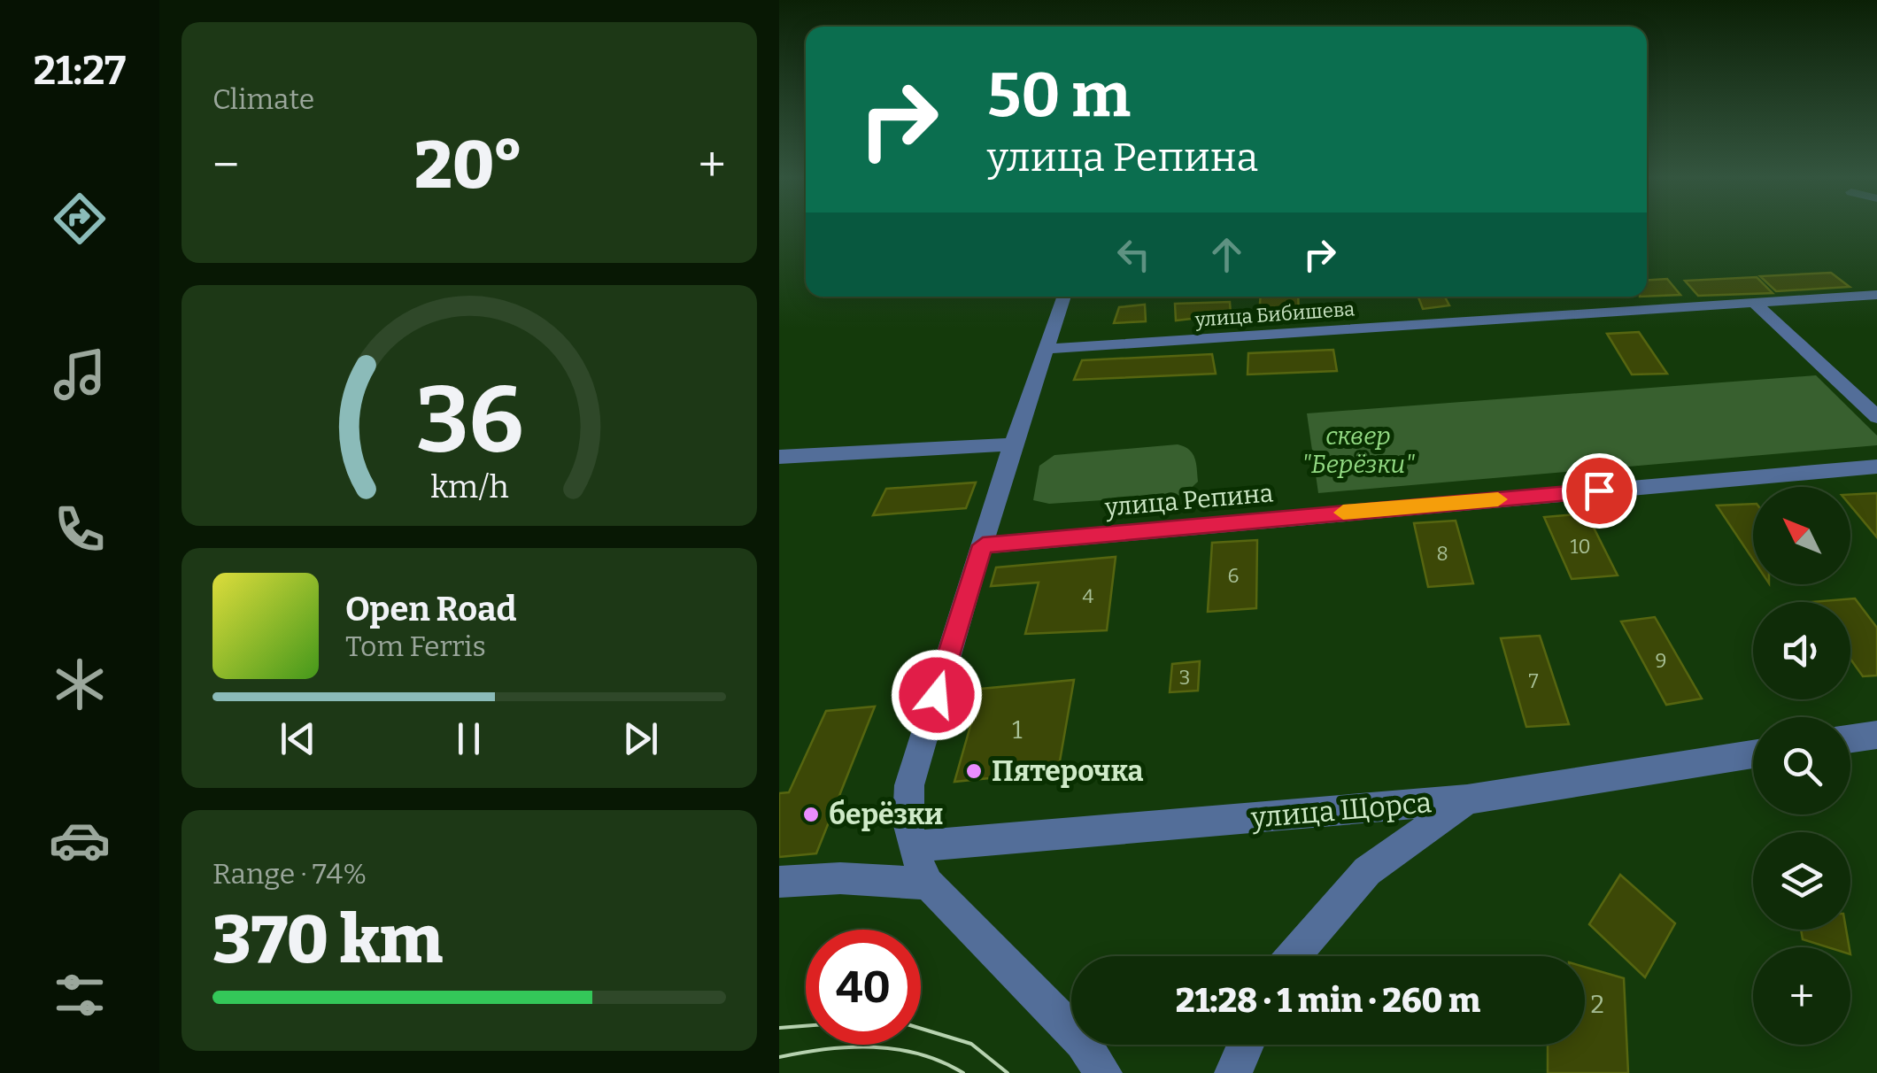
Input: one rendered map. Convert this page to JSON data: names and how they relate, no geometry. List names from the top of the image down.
{
  "streets": {
    "street": ["улица Бибишева", "улица Репина", "улица Щорса"]
  },
  "parks": ["сквер \"Берёзки\""],
  "places": ["Пятерочка", "берёзки"],
  "house_numbers": [
    "10",
    "8",
    "6",
    "4",
    "9",
    "3",
    "7",
    "1",
    "2"
  ],
  "north": "top left",
  "page": {
    "tabs": "21:27",
    "tile": [
      "Climate",
      ["Range · 74%", "370 km"]
    ],
    "turn": ["50 m", "улица Репина"],
    "heat": ["−", "20°", "+"],
    "map_buttons": "+",
    "song": ["Open Road", "Tom Ferris"],
    "limit": "40",
    "trip": "21:28 · 1 min · 260 m",
    "gauge": ["36", "km/h"]
  }
}
